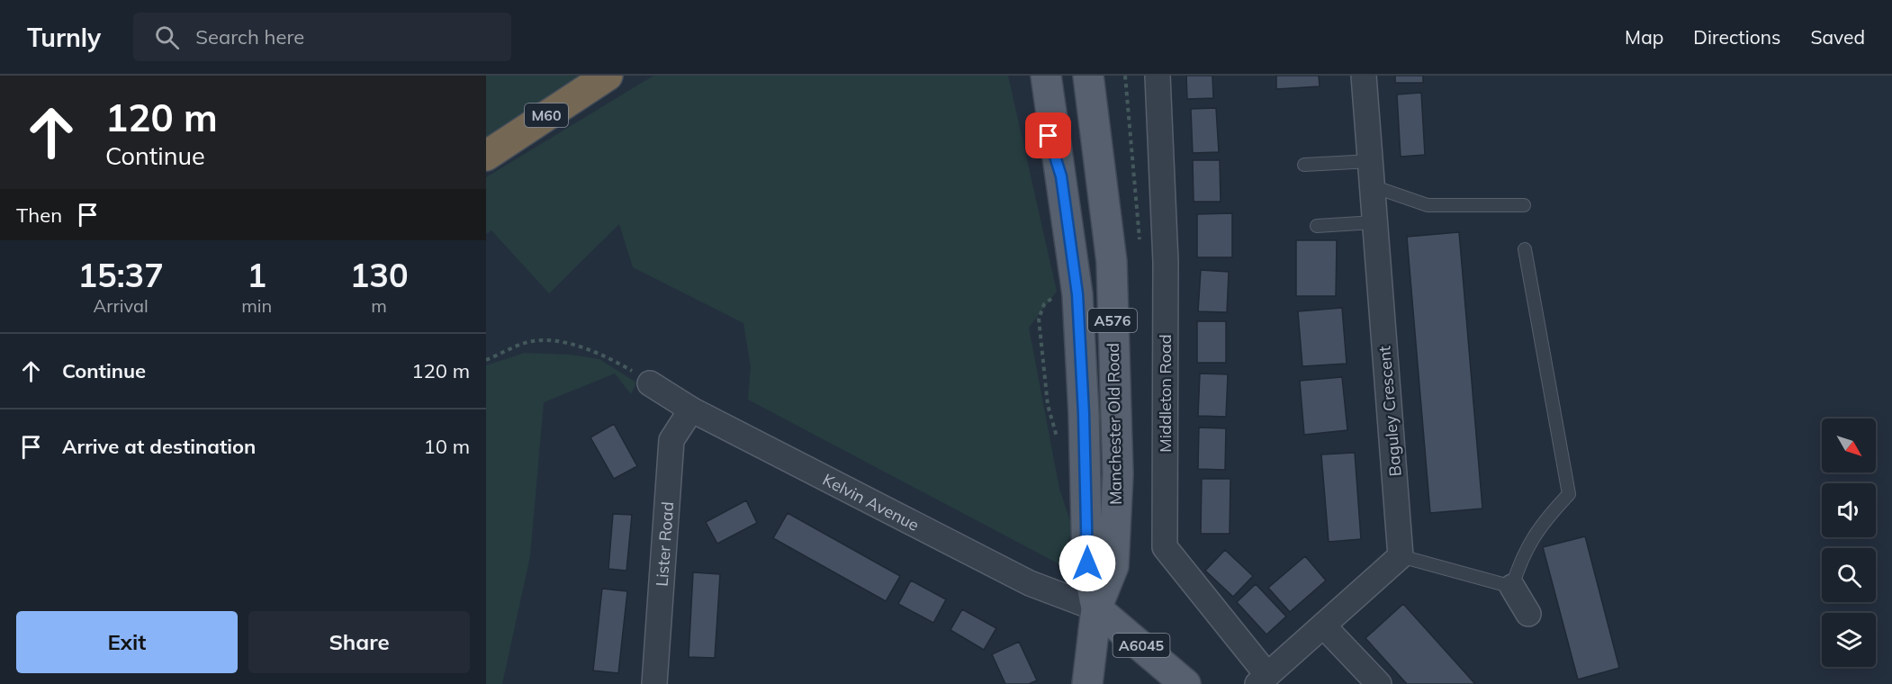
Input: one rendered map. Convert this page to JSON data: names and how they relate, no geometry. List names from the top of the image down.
{
  "streets": {
    "highway": ["M60"],
    "main road": ["A576", "Manchester Old Road", "A6045"],
    "street": [
      "Middleton Road",
      "Baguley Crescent",
      "Kelvin Avenue",
      "Lister Road"
    ]
  },
  "crossings": [
    ["Manchester Old Road", "Kelvin Avenue"],
    ["Manchester Old Road", "A6045"],
    ["Kelvin Avenue", "Lister Road"],
    ["Kelvin Avenue", "A6045"]
  ],
  "north": "bottom right",
  "page": {
    "header": "Turnly",
    "search": "Search here",
    "nav": ["Map", "Directions", "Saved"],
    "turn": ["120 m", "Continue"],
    "then": "Then",
    "eta": [
      "15:37",
      "Arrival",
      "1",
      "min",
      "130",
      "m"
    ],
    "list": [
      {
        "name": "Continue",
        "value": "120 m"
      },
      {
        "name": "Arrive at destination",
        "value": "10 m"
      }
    ],
    "buttons": ["Exit", "Share"]
  }
}
